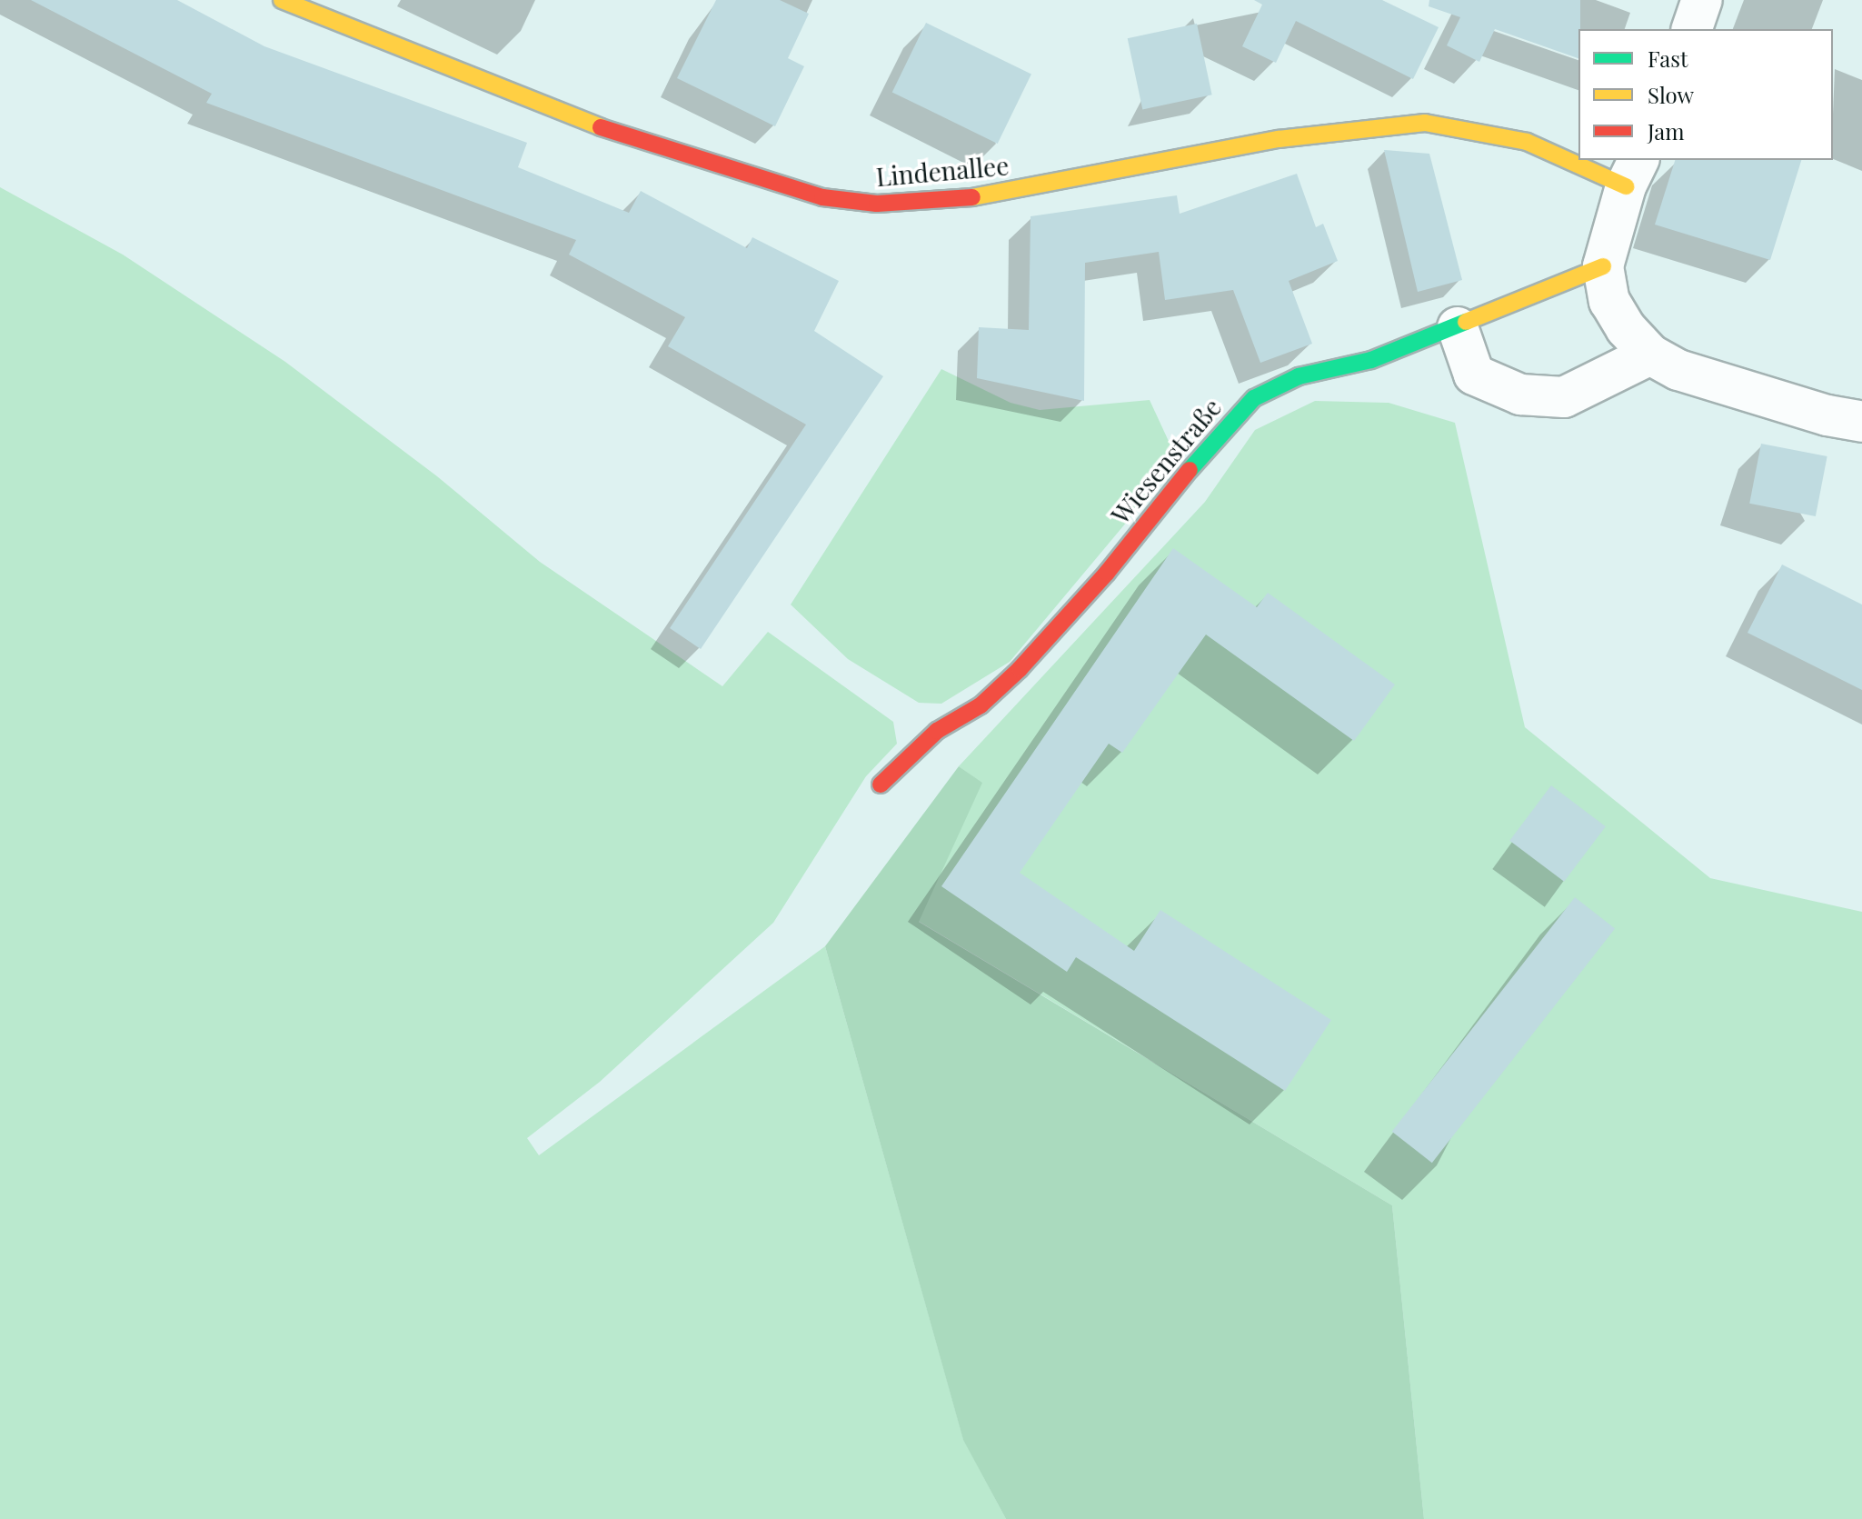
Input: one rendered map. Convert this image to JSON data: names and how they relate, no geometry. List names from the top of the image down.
{
  "streets": {
    "street": ["Lindenallee", "Wiesenstraße"]
  },
  "legend": ["Fast", "Slow", "Jam"]
}
